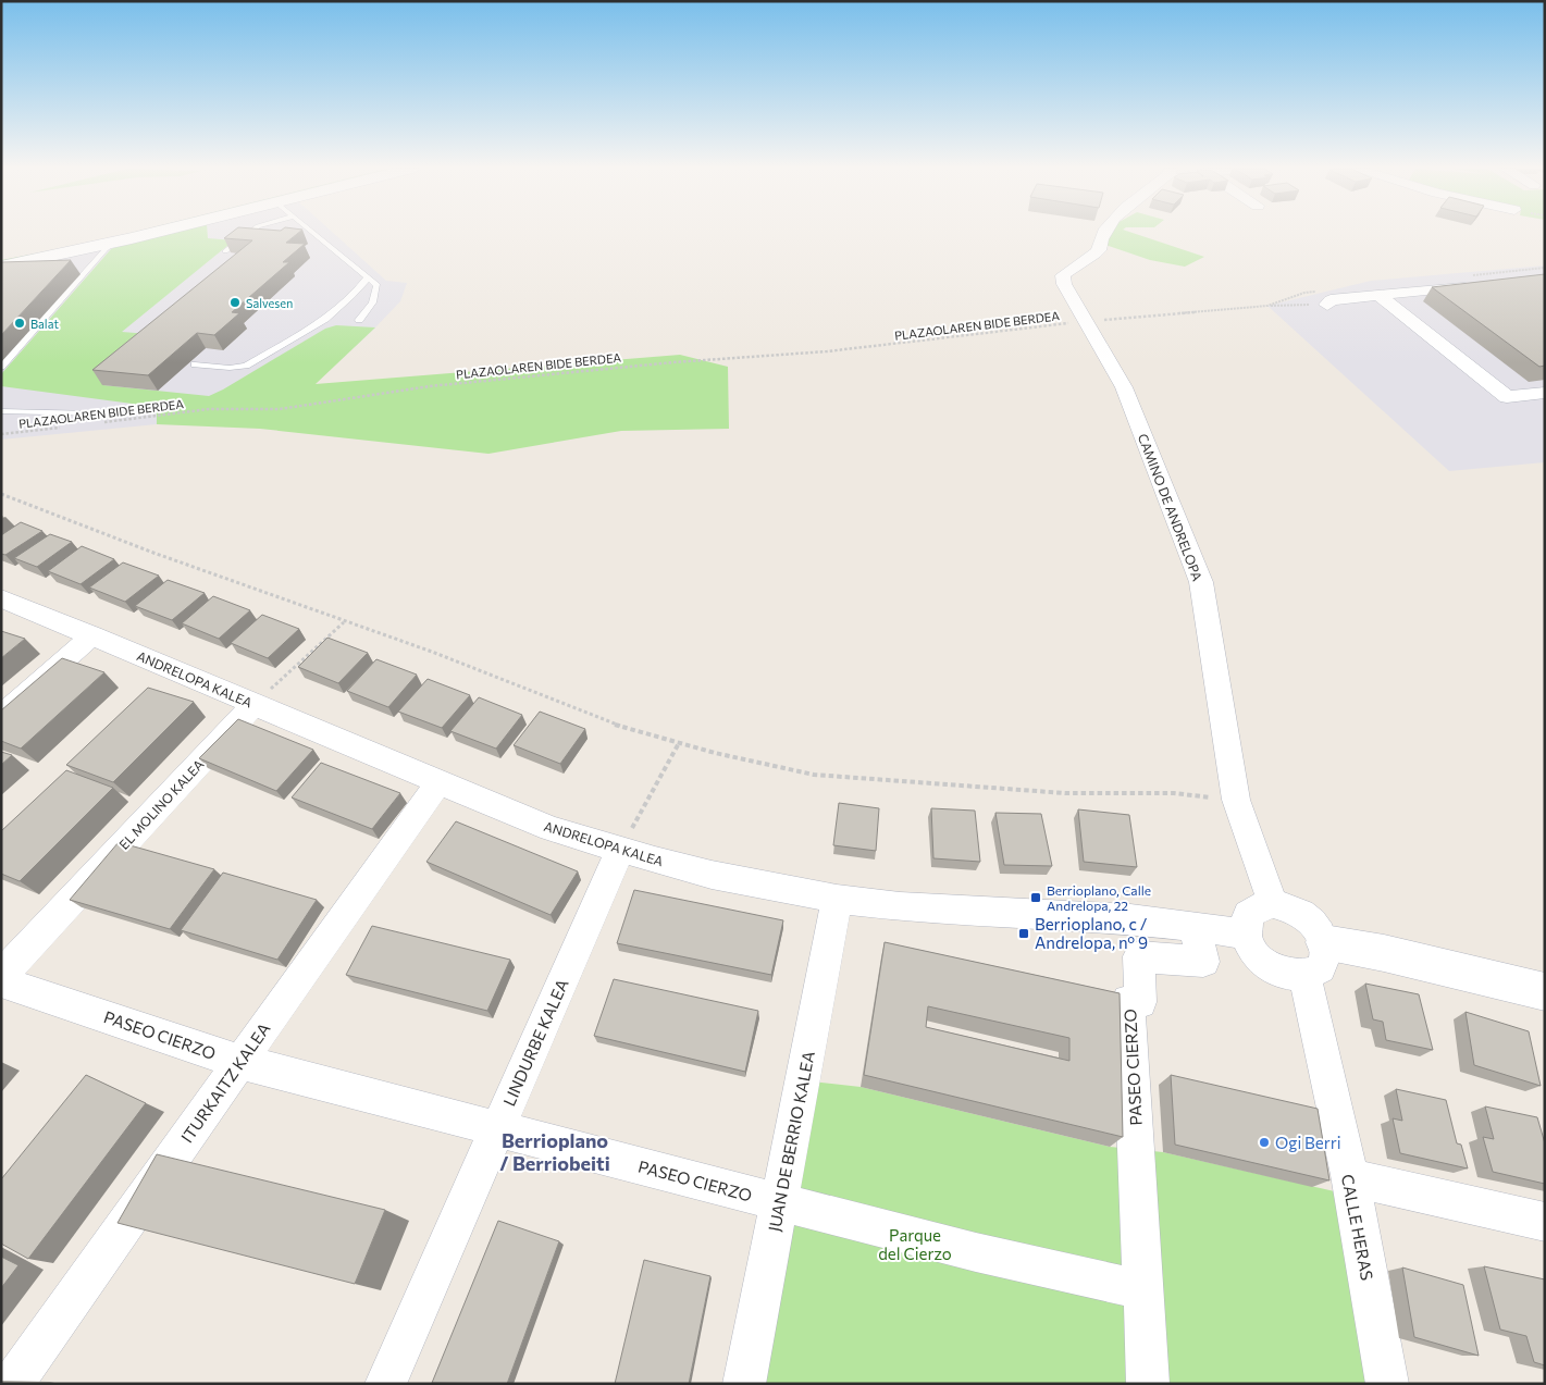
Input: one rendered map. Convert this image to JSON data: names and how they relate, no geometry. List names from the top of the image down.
{
  "streets": {
    "street": [
      "CAMINO DE ANDRELOPA",
      "ANDRELOPA KALEA",
      "EL MOLINO KALEA",
      "PASEO CIERZO",
      "LINDURBE KALEA",
      "ITURKAITZ KALEA",
      "JUAN DE BERRIO KALEA",
      "CALLE HERAS"
    ],
    "path": ["PLAZAOLAREN BIDE BERDEA"]
  },
  "crossings": [
    ["CAMINO DE ANDRELOPA", "ANDRELOPA KALEA"],
    ["CAMINO DE ANDRELOPA", "CALLE HERAS"],
    ["ANDRELOPA KALEA", "EL MOLINO KALEA"],
    ["ANDRELOPA KALEA", "PASEO CIERZO"],
    ["ANDRELOPA KALEA", "LINDURBE KALEA"],
    ["ANDRELOPA KALEA", "ITURKAITZ KALEA"],
    ["ANDRELOPA KALEA", "JUAN DE BERRIO KALEA"],
    ["ANDRELOPA KALEA", "CALLE HERAS"],
    ["PASEO CIERZO", "LINDURBE KALEA"],
    ["PASEO CIERZO", "ITURKAITZ KALEA"],
    ["PASEO CIERZO", "JUAN DE BERRIO KALEA"]
  ],
  "districts": ["Berrioplano / Berriobeiti"],
  "parks": ["Parque del Cierzo"],
  "places": {
    "other": ["Salvesen", "Balat", "Ogi Berri"],
    "transit": ["Berrioplano, Calle Andrelopa, 22", "Berrioplano, c / Andrelopa, nº 9"]
  }
}
